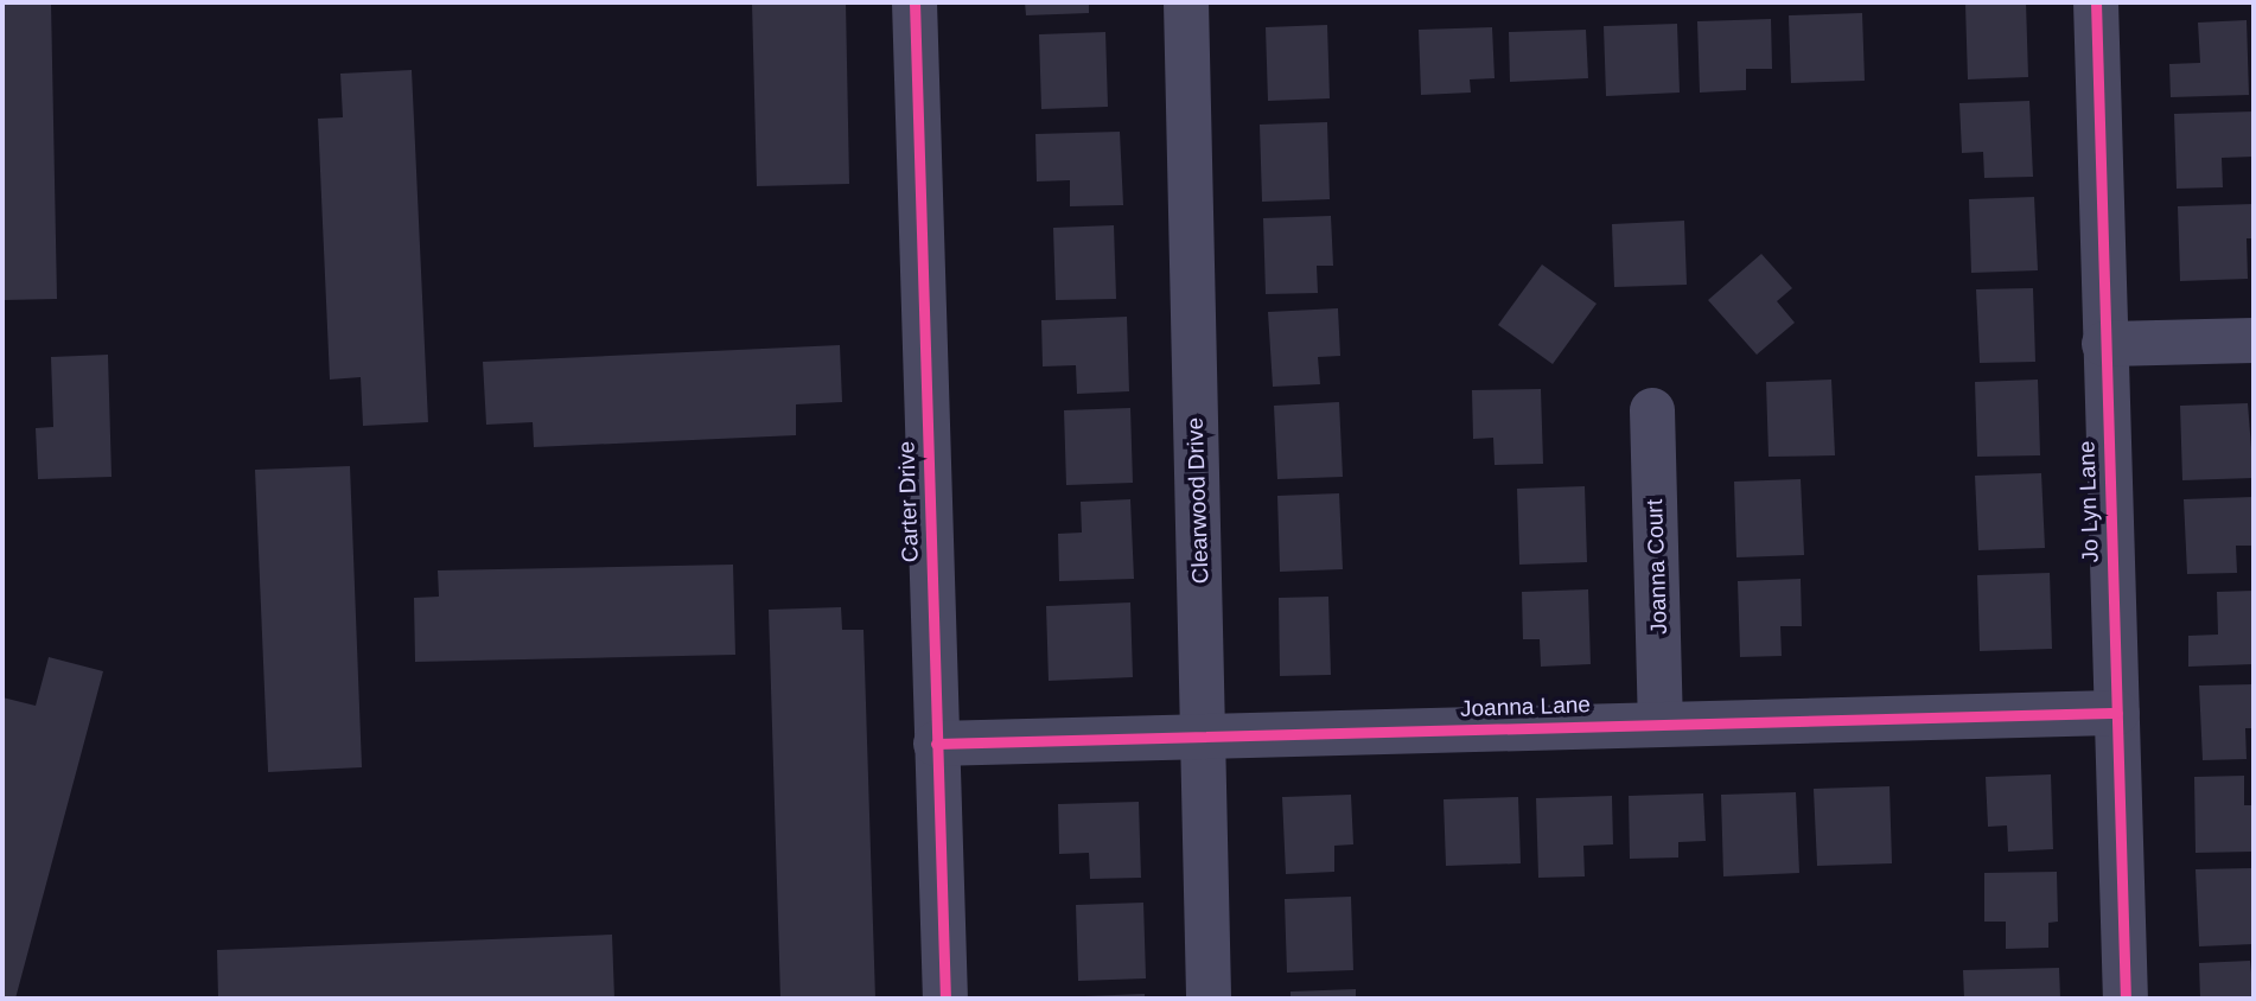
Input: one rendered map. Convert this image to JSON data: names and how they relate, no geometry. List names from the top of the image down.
{
  "streets": {
    "street": [
      "Clearwood Drive",
      "Carter Drive",
      "Jo Lyn Lane",
      "Joanna Court",
      "Joanna Lane"
    ]
  },
  "crossings": [
    ["Clearwood Drive", "Joanna Lane"],
    ["Carter Drive", "Joanna Lane"],
    ["Jo Lyn Lane", "Joanna Lane"],
    ["Joanna Court", "Joanna Lane"]
  ]
}
